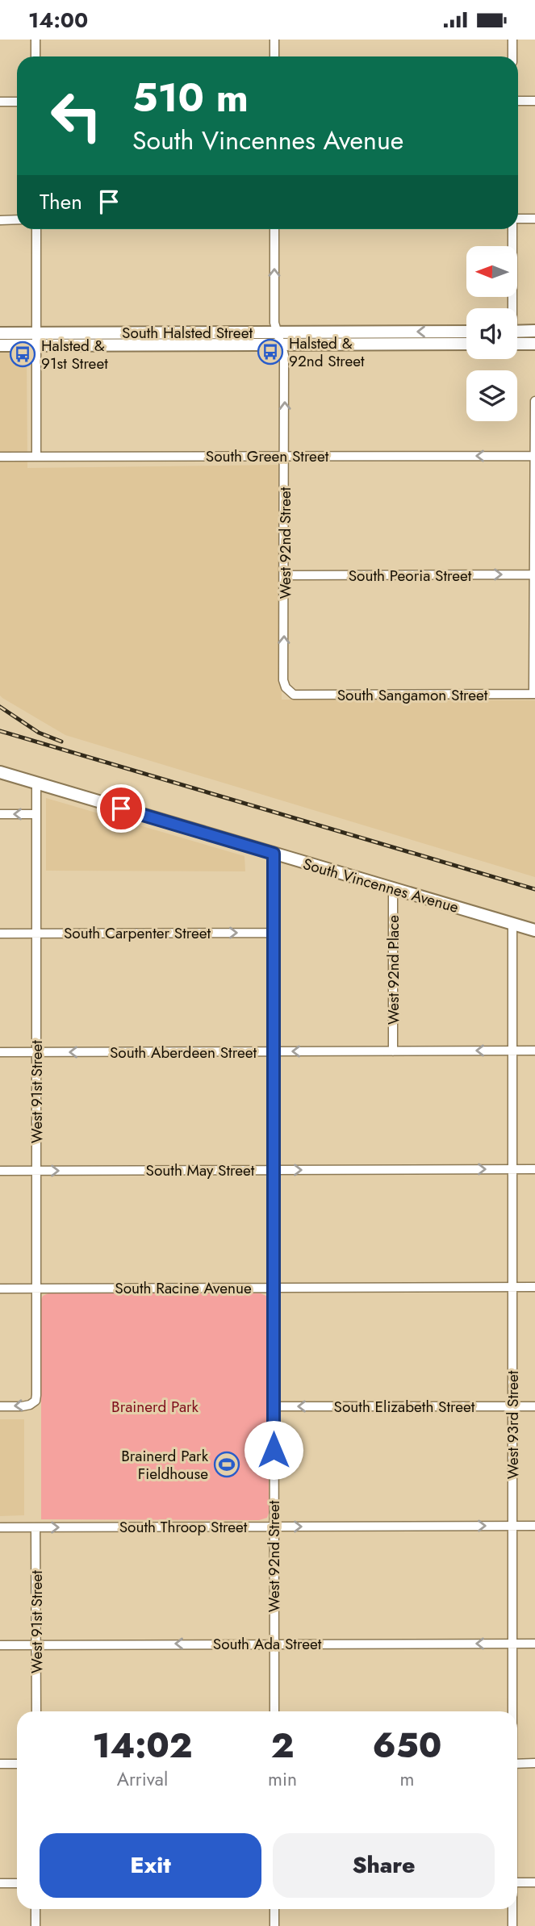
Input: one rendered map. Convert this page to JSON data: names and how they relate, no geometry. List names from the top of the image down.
{
  "streets": {
    "main road": ["South Halsted Street", "South Vincennes Avenue"],
    "street": [
      "South Green Street",
      "West 92nd Street",
      "South Peoria Street",
      "South Sangamon Street",
      "South Carpenter Street",
      "West 92nd Place",
      "South Aberdeen Street",
      "West 91st Street",
      "South May Street",
      "South Racine Avenue",
      "South Elizabeth Street",
      "West 93rd Street",
      "South Throop Street",
      "South Ada Street"
    ]
  },
  "crossings": [
    ["South Halsted Street", "West 92nd Street"],
    ["South Green Street", "West 92nd Street"],
    ["West 92nd Street", "South Peoria Street"],
    ["West 92nd Street", "South Sangamon Street"],
    ["West 92nd Street", "South Vincennes Avenue"],
    ["West 92nd Street", "South Carpenter Street"],
    ["West 92nd Street", "South Aberdeen Street"],
    ["West 92nd Street", "South May Street"],
    ["West 92nd Street", "South Racine Avenue"],
    ["West 92nd Street", "South Elizabeth Street"],
    ["West 92nd Street", "South Throop Street"],
    ["West 92nd Street", "South Ada Street"],
    ["South Vincennes Avenue", "West 92nd Place"],
    ["South Vincennes Avenue", "West 91st Street"],
    ["South Vincennes Avenue", "West 93rd Street"],
    ["South Carpenter Street", "West 91st Street"],
    ["West 92nd Place", "South Aberdeen Street"],
    ["South Aberdeen Street", "West 91st Street"],
    ["South Aberdeen Street", "West 93rd Street"],
    ["West 91st Street", "South May Street"],
    ["West 91st Street", "South Racine Avenue"],
    ["West 91st Street", "South Throop Street"],
    ["West 91st Street", "South Ada Street"],
    ["South May Street", "West 93rd Street"],
    ["South Racine Avenue", "West 93rd Street"],
    ["South Elizabeth Street", "West 93rd Street"],
    ["West 93rd Street", "South Throop Street"],
    ["West 93rd Street", "South Ada Street"]
  ],
  "one_way": [
    "South Green Street",
    "South Peoria Street",
    "South Carpenter Street",
    "South Aberdeen Street",
    "South May Street",
    "South Elizabeth Street",
    "South Throop Street",
    "South Ada Street"
  ],
  "parks": ["Brainerd Park"],
  "places": {
    "bus stop": ["Halsted & 92nd Street", "Halsted & 91st Street"],
    "sports": ["Brainerd Park Fieldhouse"]
  },
  "north": "left",
  "page": {
    "status": "14:00",
    "turn": ["510 m", "South Vincennes Avenue"],
    "then": "Then",
    "eta": [
      "14:02",
      "Arrival",
      "2",
      "min",
      "650",
      "m"
    ],
    "buttons": ["Exit", "Share"]
  }
}
